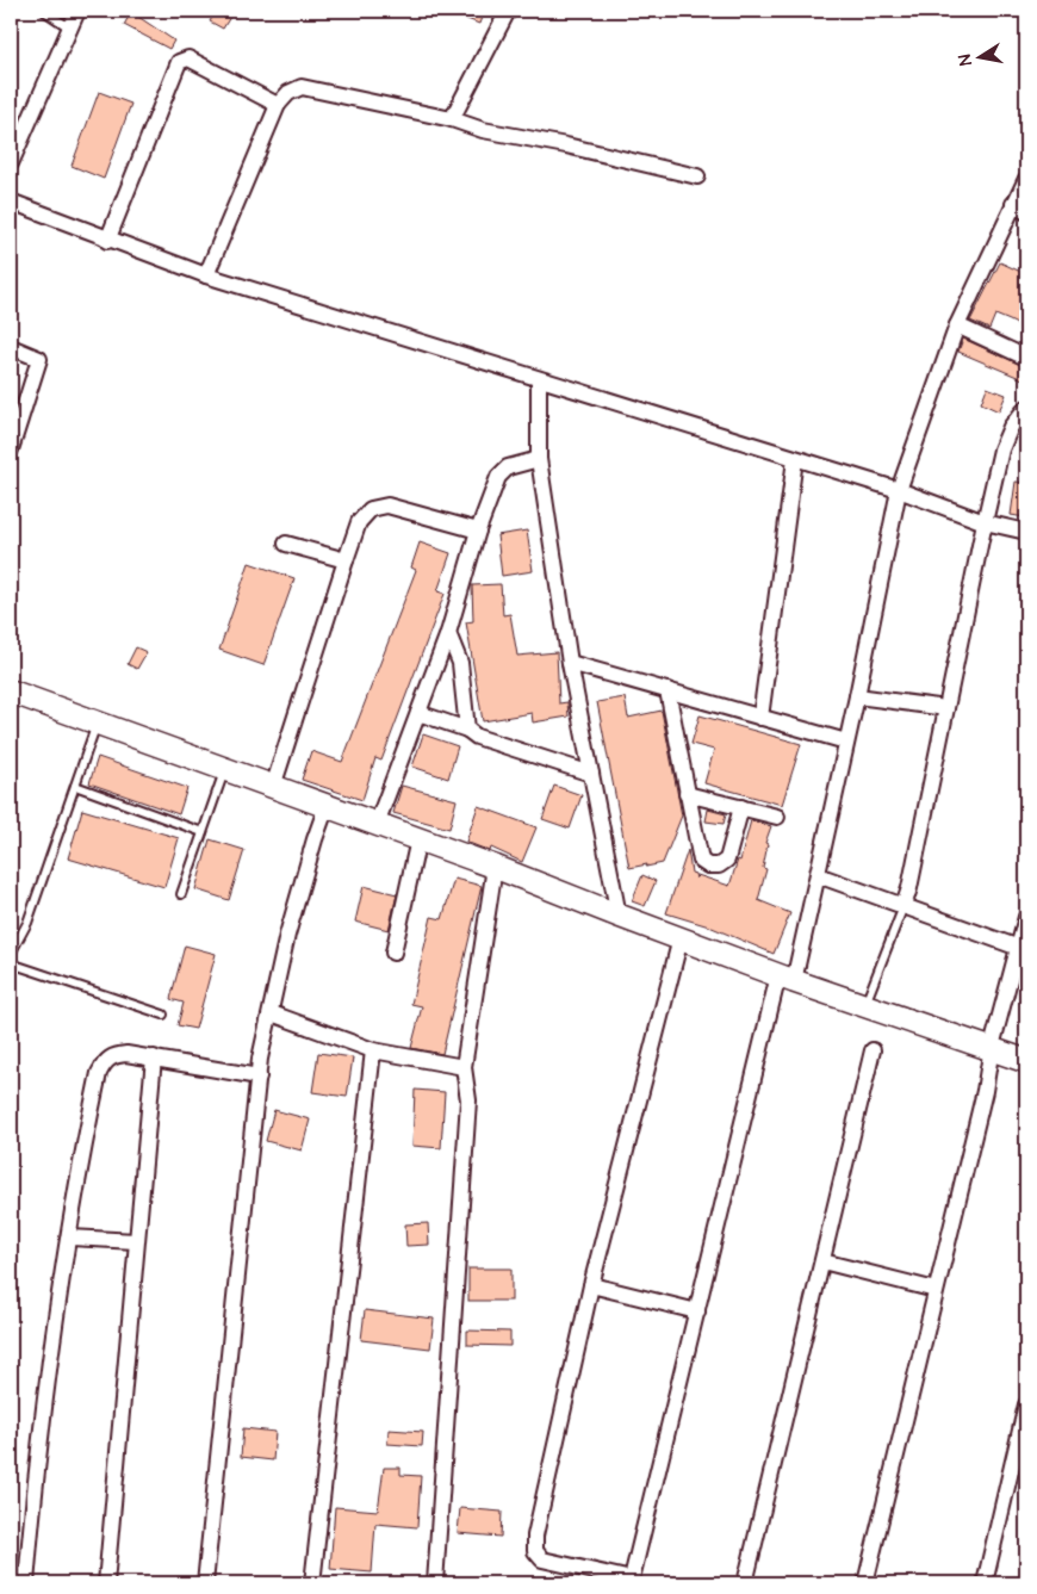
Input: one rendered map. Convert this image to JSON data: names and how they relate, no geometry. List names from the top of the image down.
{
  "north": "left"
}
